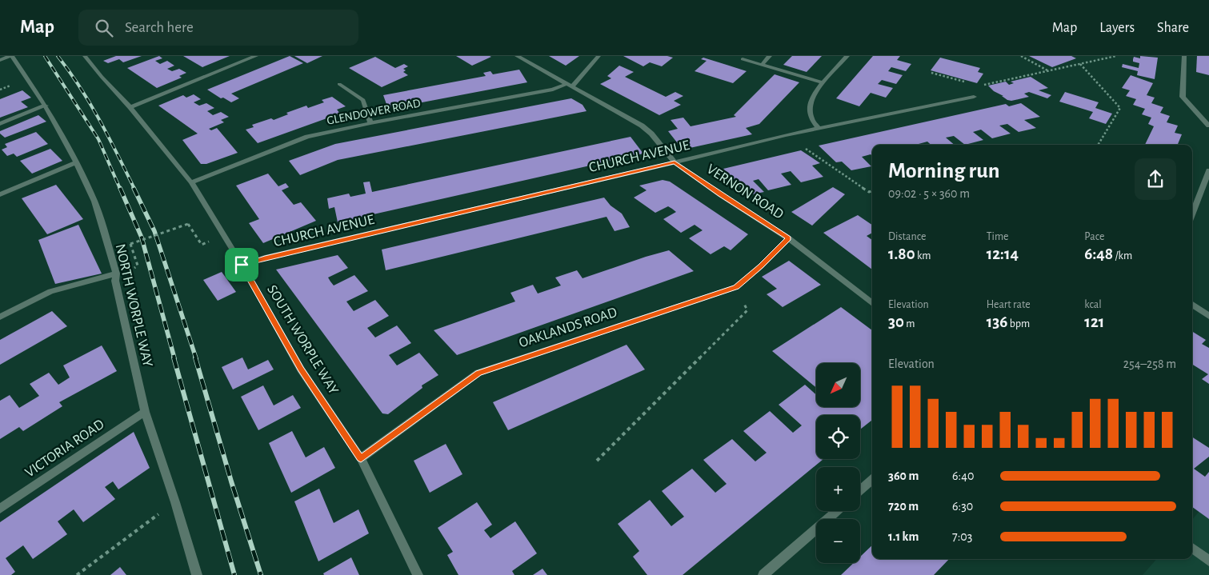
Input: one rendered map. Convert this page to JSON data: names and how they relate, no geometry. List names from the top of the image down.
{
  "streets": {
    "street": [
      "GLENDOWER ROAD",
      "CHURCH AVENUE",
      "VERNON ROAD",
      "NORTH WORPLE WAY",
      "OAKLANDS ROAD",
      "SOUTH WORPLE WAY",
      "VICTORIA ROAD"
    ]
  },
  "crossings": [
    ["GLENDOWER ROAD", "VERNON ROAD"],
    ["GLENDOWER ROAD", "SOUTH WORPLE WAY"],
    ["CHURCH AVENUE", "VERNON ROAD"],
    ["CHURCH AVENUE", "SOUTH WORPLE WAY"],
    ["VERNON ROAD", "OAKLANDS ROAD"],
    ["NORTH WORPLE WAY", "VICTORIA ROAD"],
    ["OAKLANDS ROAD", "SOUTH WORPLE WAY"]
  ],
  "north": "bottom left",
  "page": {
    "header": "Map",
    "search": "Search here",
    "nav": ["Map", "Layers", "Share"],
    "heading": ["Morning run", "09:02 · 5 × 360 m"],
    "stats": [
      ["Distance", "1.80 km"],
      ["Time", "12:14"],
      ["Pace", "6:48 /km"],
      ["Elevation", "30 m"],
      ["Heart rate", "136 bpm"],
      ["kcal", "121"]
    ],
    "chart": ["Elevation", "254–258 m"],
    "map_buttons": ["+", "−"],
    "list": [
      {
        "name": "360 m",
        "note": "6:40"
      },
      {
        "name": "720 m",
        "note": "6:30"
      },
      {
        "name": "1.1 km",
        "note": "7:03"
      }
    ]
  }
}
